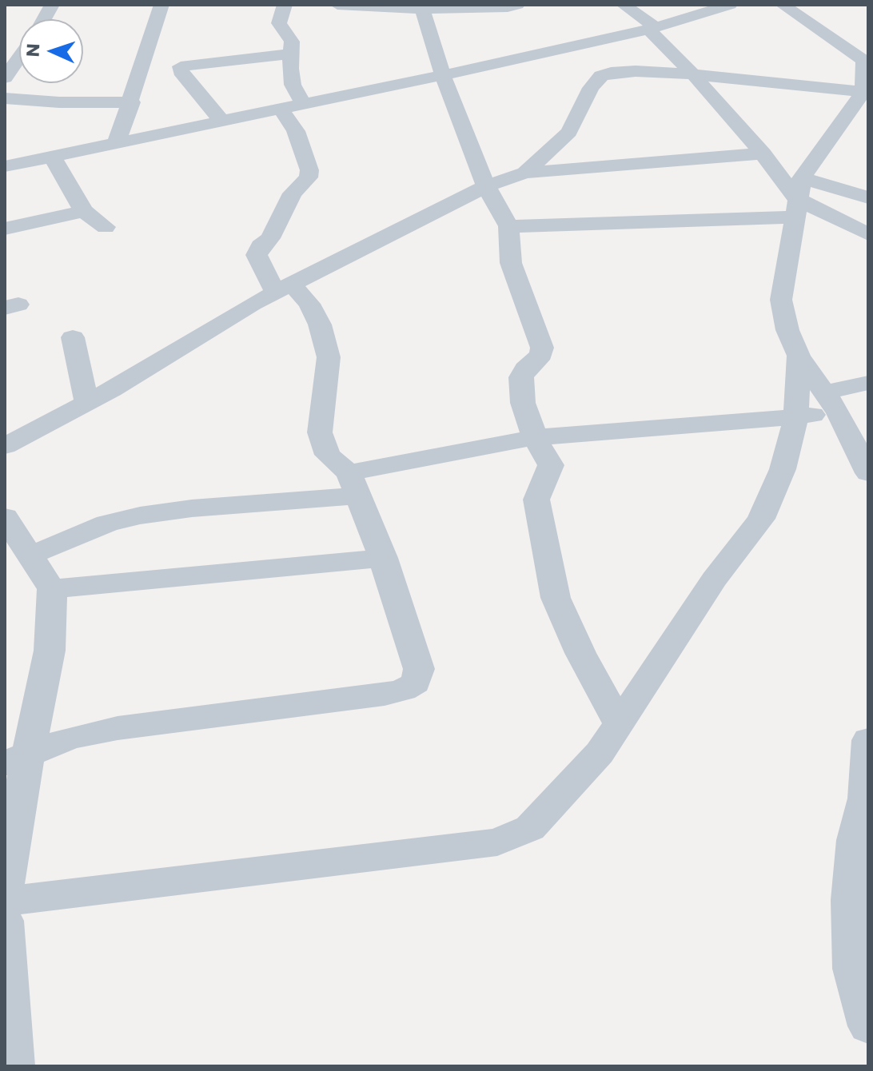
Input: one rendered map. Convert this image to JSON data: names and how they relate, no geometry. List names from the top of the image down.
{
  "north": "left"
}
